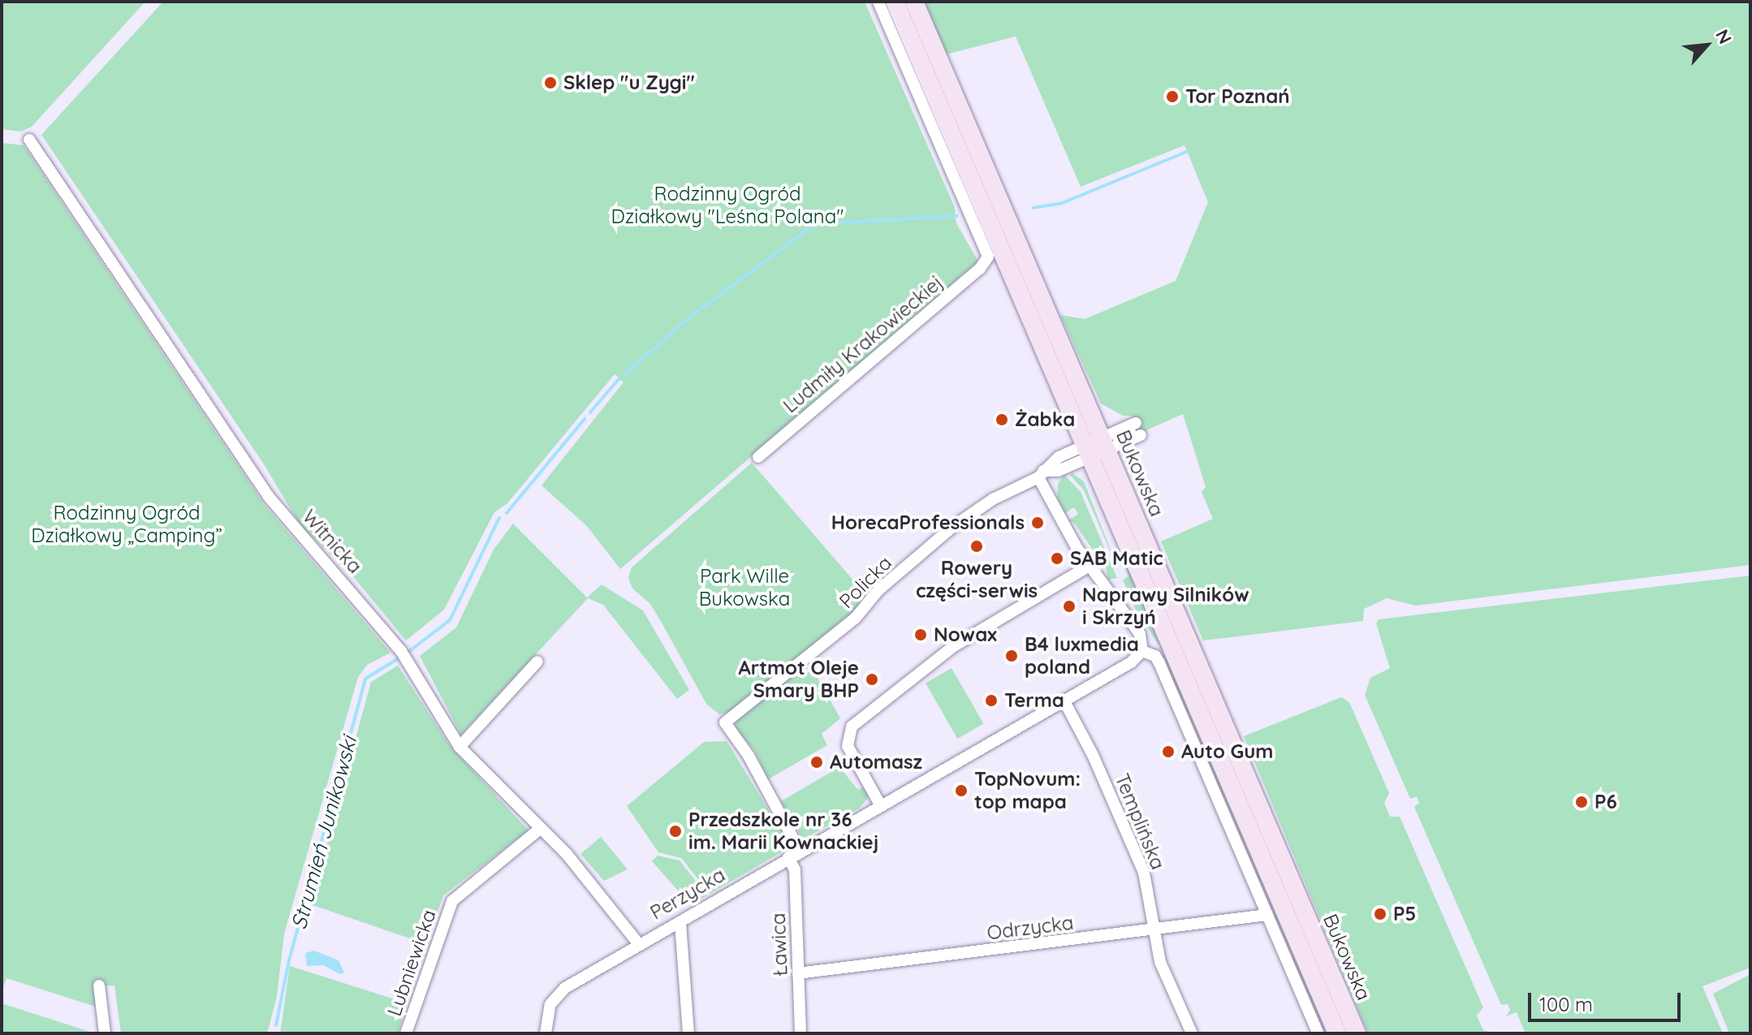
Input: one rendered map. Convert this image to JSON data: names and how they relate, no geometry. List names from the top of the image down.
{
  "streets": {
    "main road": ["Bukowska"],
    "street": [
      "Ludmiły Krakowieckiej",
      "Witnicka",
      "Policka",
      "Templińska",
      "Perzycka",
      "Odrzycka",
      "Ławica",
      "Lubniewicka"
    ]
  },
  "crossings": [
    ["Bukowska", "Policka"],
    ["Witnicka", "Perzycka"],
    ["Witnicka", "Lubniewicka"],
    ["Policka", "Perzycka"],
    ["Templińska", "Perzycka"],
    ["Templińska", "Odrzycka"],
    ["Perzycka", "Ławica"],
    ["Odrzycka", "Ławica"]
  ],
  "water": ["Strumień Junikowski"],
  "parks": ["Rodzinny Ogród Działkowy \"Leśna Polana\"", "Rodzinny Ogród Działkowy „Camping”", "Park Wille Bukowska"],
  "places": [
    "Sklep \"u Zygi\"",
    "Tor Poznań",
    "Żabka",
    "HorecaProfessionals",
    "Rowery części-serwis",
    "SAB Matic",
    "Naprawy Silników i Skrzyń",
    "Nowax",
    "B4 luxmedia poland",
    "Artmot Oleje Smary BHP",
    "Terma",
    "Auto Gum",
    "Automasz",
    "TopNovum: top mapa",
    "P6",
    "Przedszkole nr 36 im. Marii Kownackiej",
    "P5"
  ],
  "scale_bar": "100 m",
  "north": "top right"
}
